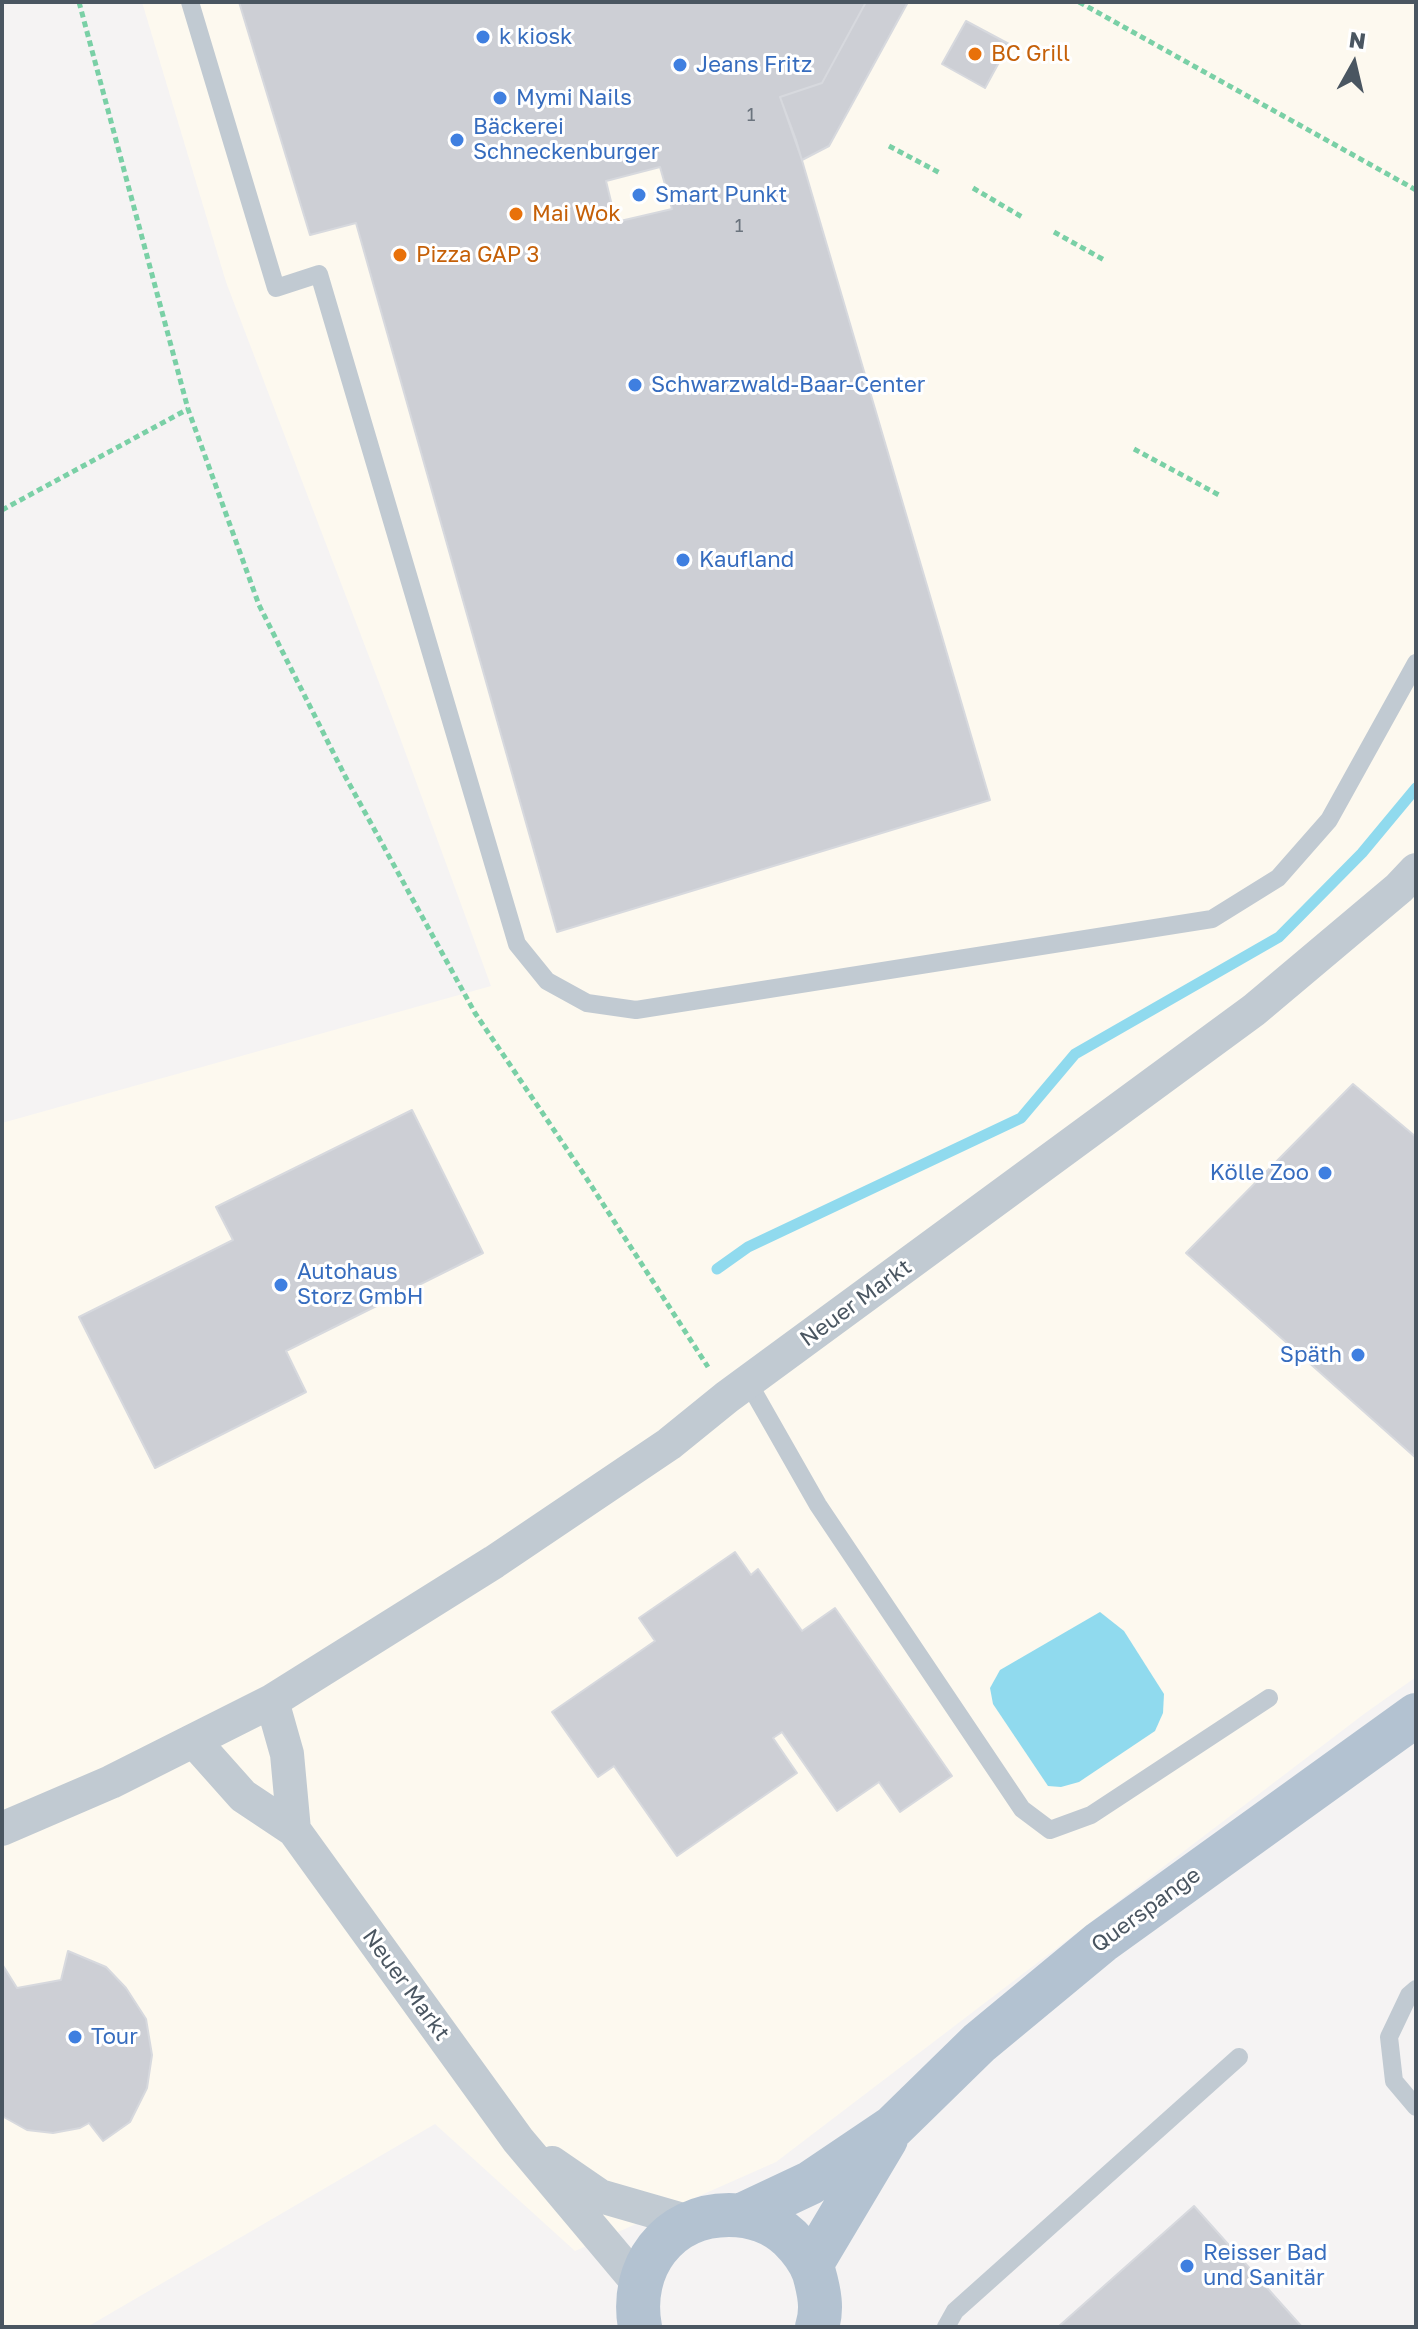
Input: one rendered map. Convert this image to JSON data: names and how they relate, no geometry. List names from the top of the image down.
{
  "streets": {
    "main road": ["Querspange"],
    "street": ["Neuer Markt"]
  },
  "places": [
    "k kiosk",
    "BC Grill",
    "Jeans Fritz",
    "Mymi Nails",
    "Bäckerei Schneckenburger",
    "Smart Punkt",
    "Mai Wok",
    "Pizza GAP 3",
    "Schwarzwald-Baar-Center",
    "Kaufland",
    "Kölle Zoo",
    "Autohaus Storz GmbH",
    "Späth",
    "Tour",
    "Reisser Bad und Sanitär"
  ],
  "house_numbers": ["1", "1"],
  "north": "top"
}
